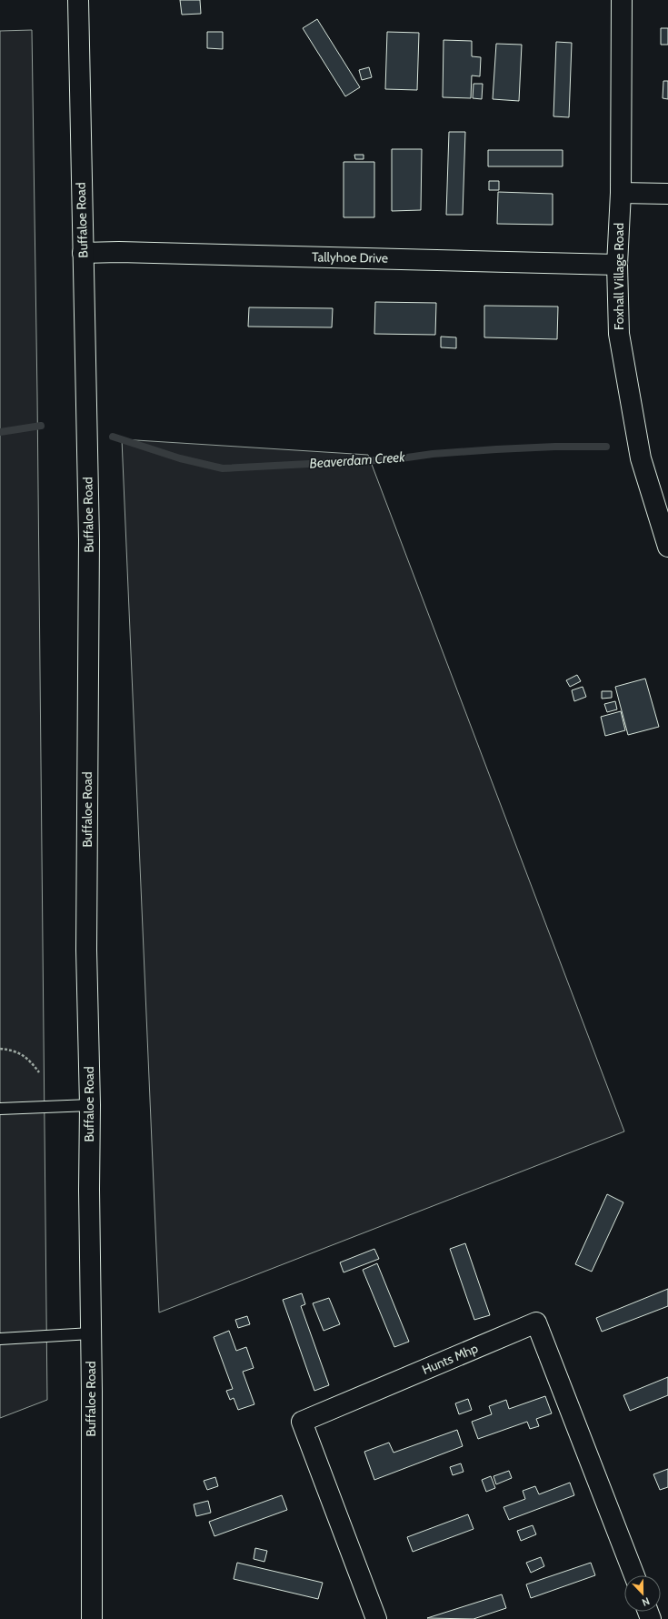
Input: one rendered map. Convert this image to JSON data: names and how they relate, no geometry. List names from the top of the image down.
{
  "streets": {
    "street": [
      "Buffaloe Road",
      "Tallyhoe Drive",
      "Foxhall Village Road",
      "Hunts Mhp"
    ]
  },
  "crossings": [
    ["Buffaloe Road", "Tallyhoe Drive"],
    ["Tallyhoe Drive", "Foxhall Village Road"]
  ],
  "water": ["Beaverdam Creek"],
  "north": "bottom"
}
